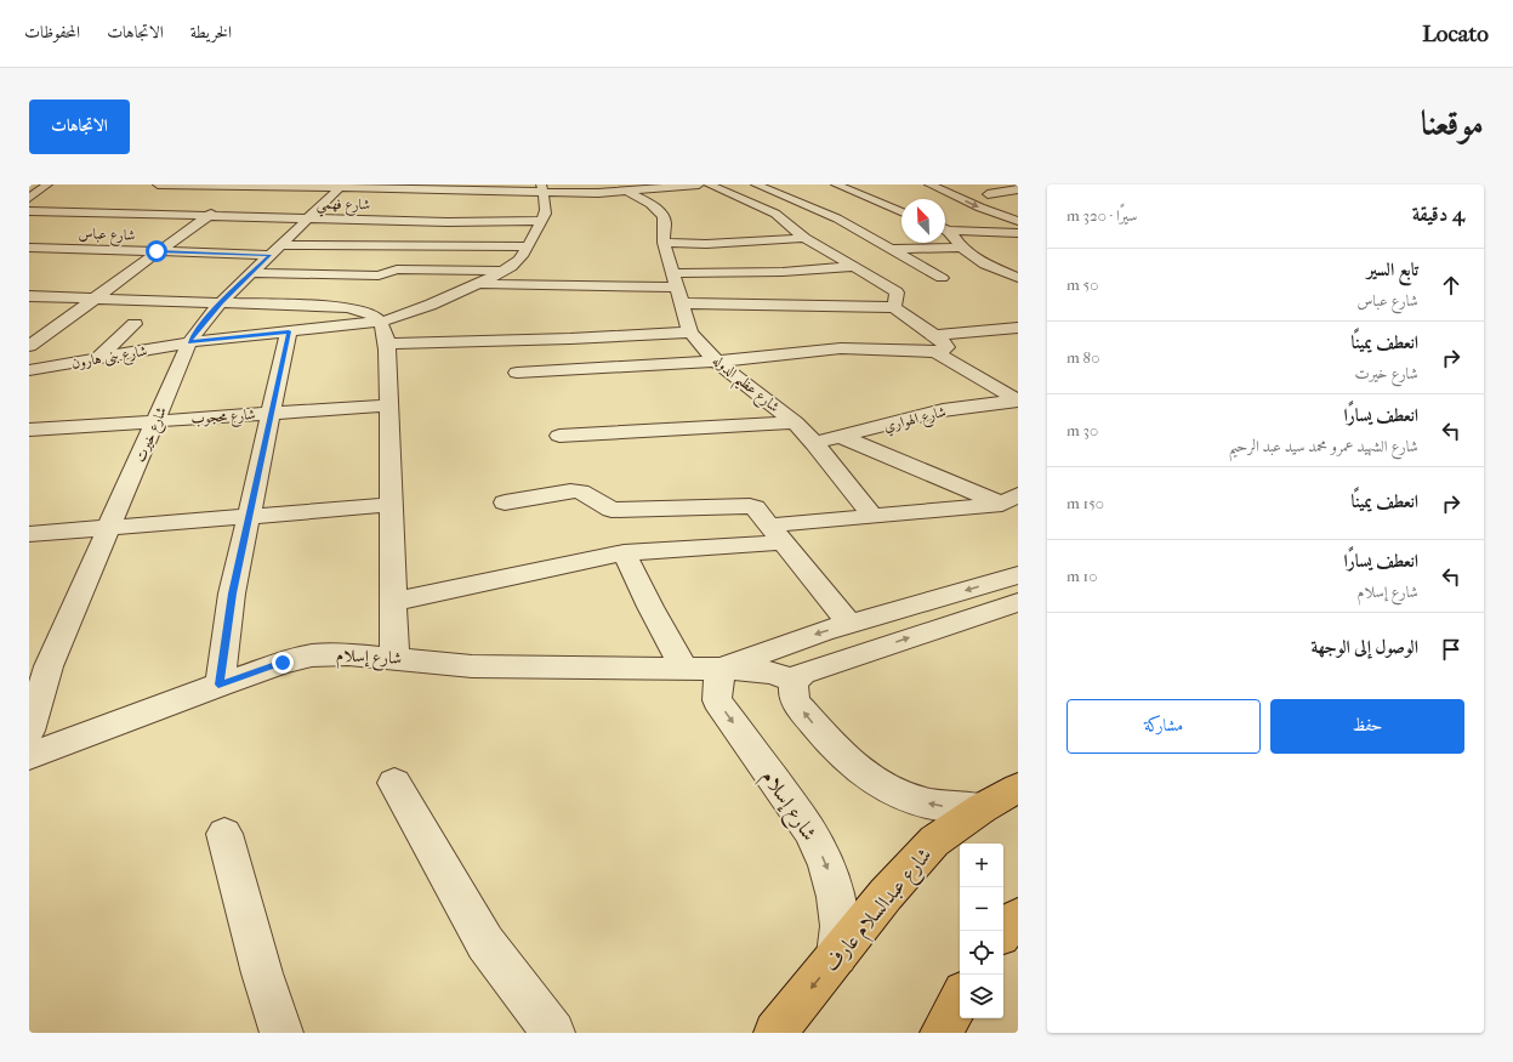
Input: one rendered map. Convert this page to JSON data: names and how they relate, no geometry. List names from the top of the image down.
{
  "streets": {
    "main road": ["شارع عبدالسلام عارف"],
    "street": [
      "شارع فهمي",
      "شارع عباس",
      "شارع بنى هارون",
      "شارع عظيم الدوله",
      "شارع محجوب",
      "شارع الهواري",
      "شارع خيرت",
      "شارع إسلام"
    ]
  },
  "crossings": [
    ["شارع فهمي", "شارع بنى هارون"],
    ["شارع فهمي", "شارع خيرت"],
    ["شارع عباس", "شارع بنى هارون"],
    ["شارع عباس", "شارع خيرت"],
    ["شارع بنى هارون", "شارع خيرت"],
    ["شارع عظيم الدوله", "شارع الهواري"],
    ["شارع محجوب", "شارع خيرت"],
    ["شارع إسلام", "شارع عبدالسلام عارف"]
  ],
  "north": "top left",
  "page": {
    "header": "Locato",
    "nav": ["الخريطة", "الاتجاهات", "المحفوظات"],
    "title": "موقعنا",
    "buttons": [
      "الاتجاهات",
      ["حفظ", "مشاركة"]
    ],
    "heading": ["4 دقيقة", "سيرًا · 320 m"],
    "list": [
      ["تابع السير", "شارع عباس", "50 m"],
      ["انعطف يمينًا", "شارع خيرت", "80 m"],
      ["انعطف يسارًا", "شارع الشهيد عمرو محمد سيد عبد الرحيم", "30 m"],
      ["انعطف يمينًا", "150 m"],
      ["انعطف يسارًا", "شارع إسلام", "10 m"],
      "الوصول إلى الوجهة"
    ],
    "map_buttons": ["+", "−"]
  }
}
